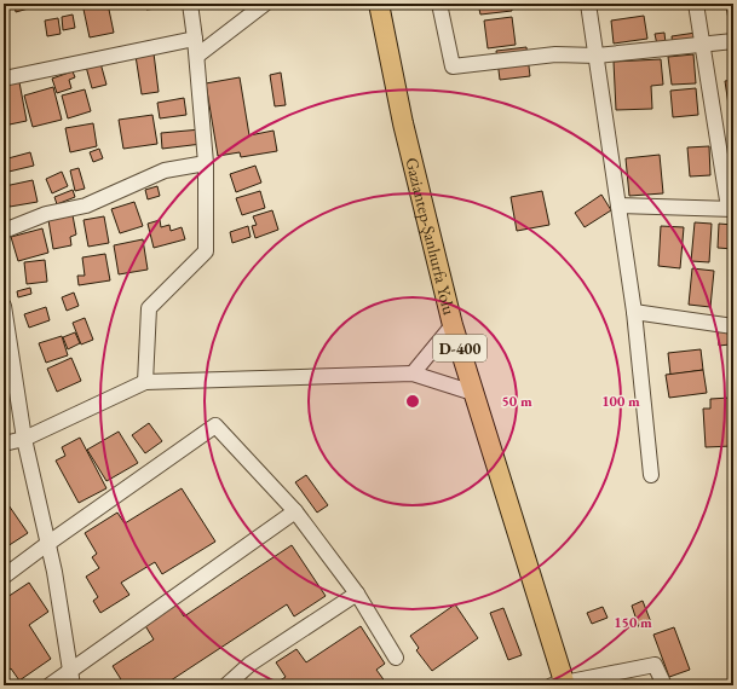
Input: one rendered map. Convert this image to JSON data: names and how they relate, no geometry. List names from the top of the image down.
{
  "streets": {
    "main road": ["Gaziantep-Şanlıurfa Yolu", "D-400"]
  },
  "rings": ["50 m", "100 m", "150 m"]
}
